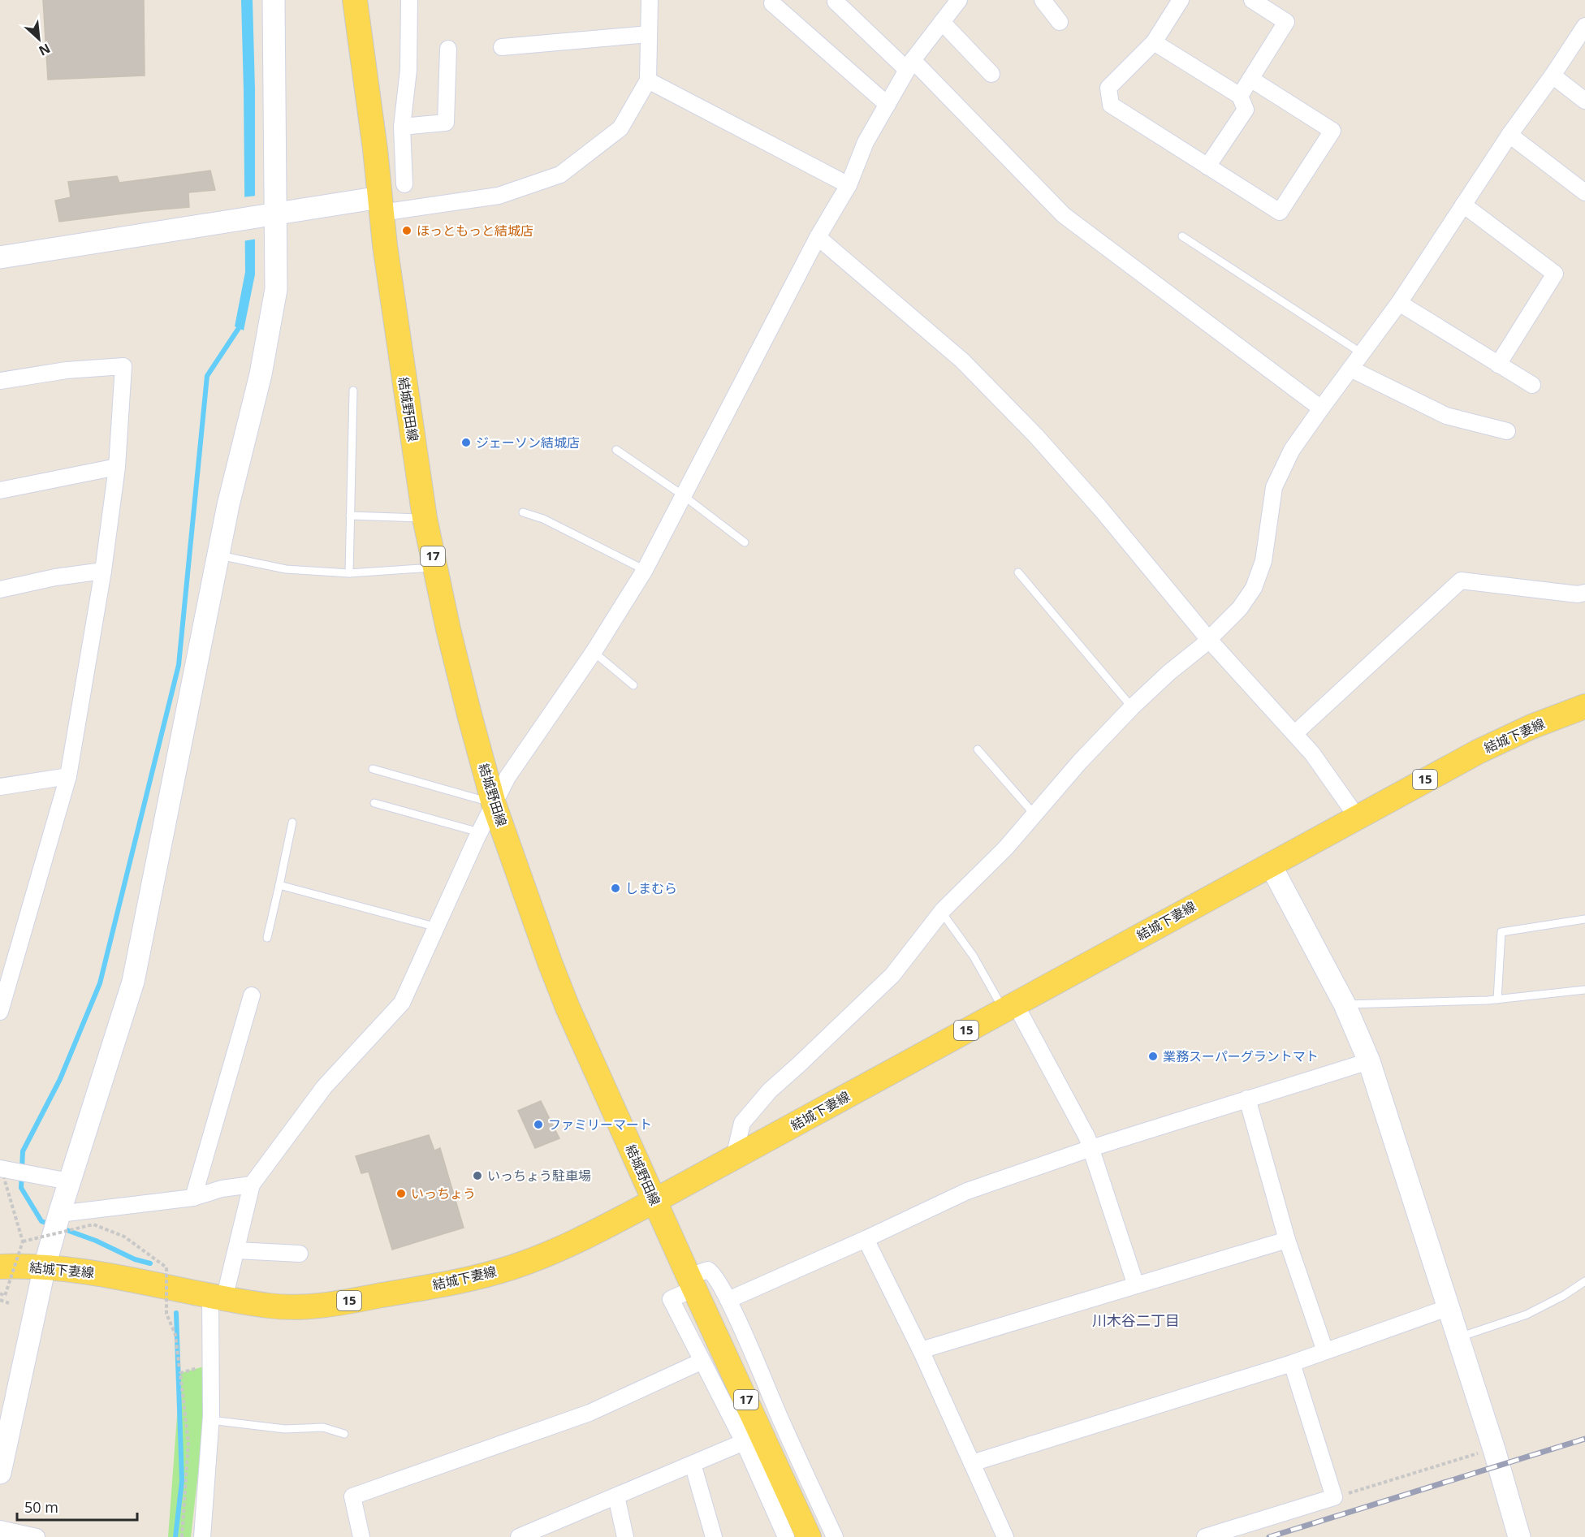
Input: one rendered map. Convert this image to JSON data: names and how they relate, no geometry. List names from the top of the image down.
{
  "streets": {
    "main road": [
      "結城野田線",
      "17",
      "結城下妻線",
      "15"
    ]
  },
  "crossings": [
    ["結城野田線", "結城下妻線"]
  ],
  "districts": ["川木谷二丁目"],
  "places": [
    "ほっともっと結城店",
    "ジェーソン結城店",
    "しまむら",
    "業務スーパーグラントマト",
    "ファミリーマート",
    "いっちょう駐車場",
    "いっちょう"
  ],
  "scale_bar": "50 m",
  "north": "bottom right"
}
